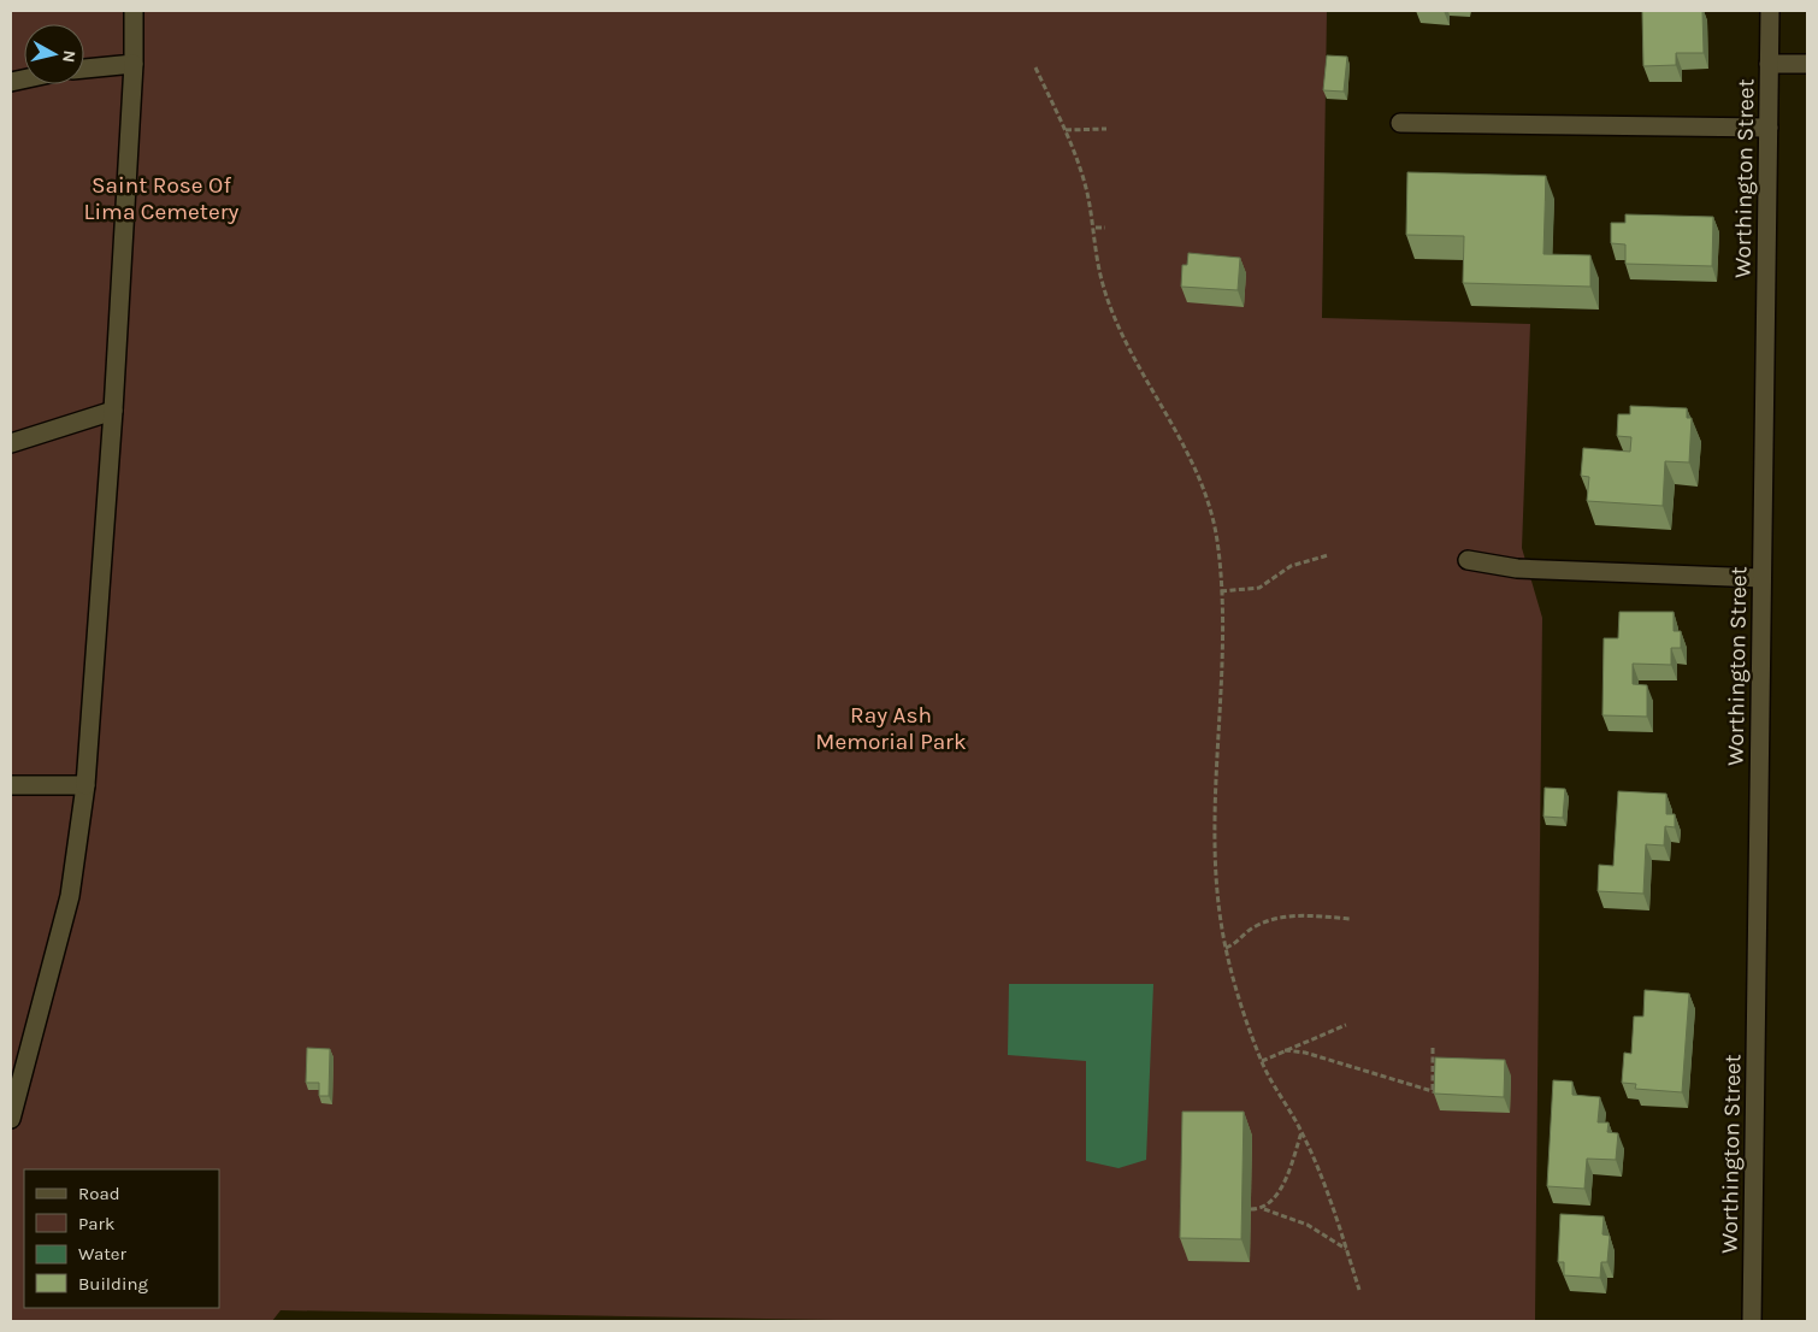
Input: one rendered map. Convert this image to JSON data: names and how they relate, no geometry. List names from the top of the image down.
{
  "streets": {
    "street": ["Worthington Street"]
  },
  "parks": ["Saint Rose Of Lima Cemetery", "Ray Ash Memorial Park"],
  "legend": [
    "Road",
    "Park",
    "Water",
    "Building"
  ],
  "north": "right"
}
